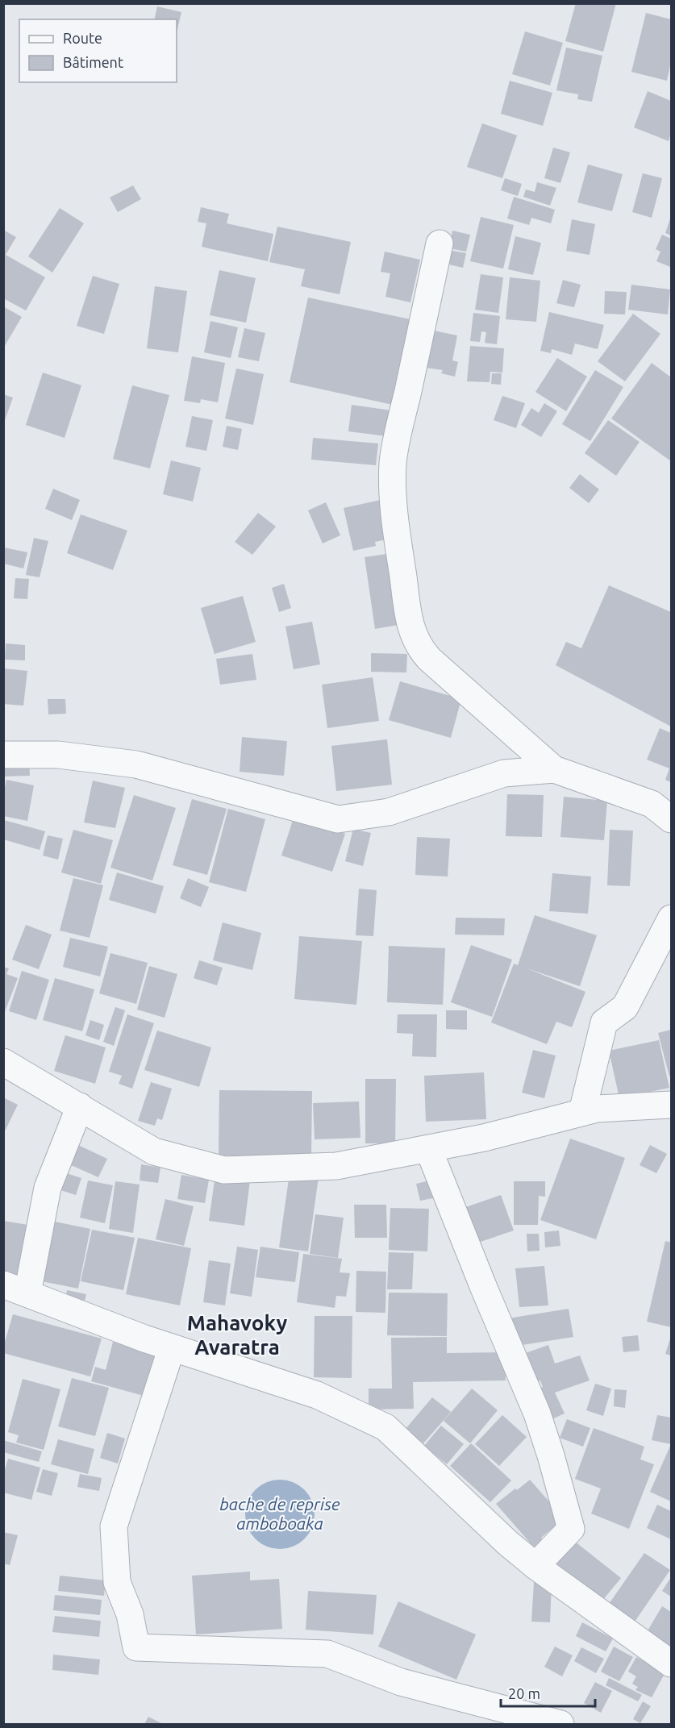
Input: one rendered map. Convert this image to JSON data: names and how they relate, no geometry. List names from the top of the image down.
{
  "districts": ["Mahavoky Avaratra"],
  "water": ["bache de reprise amboboaka"],
  "legend": ["Route", "Bâtiment"],
  "scale_bar": "20 m"
}
